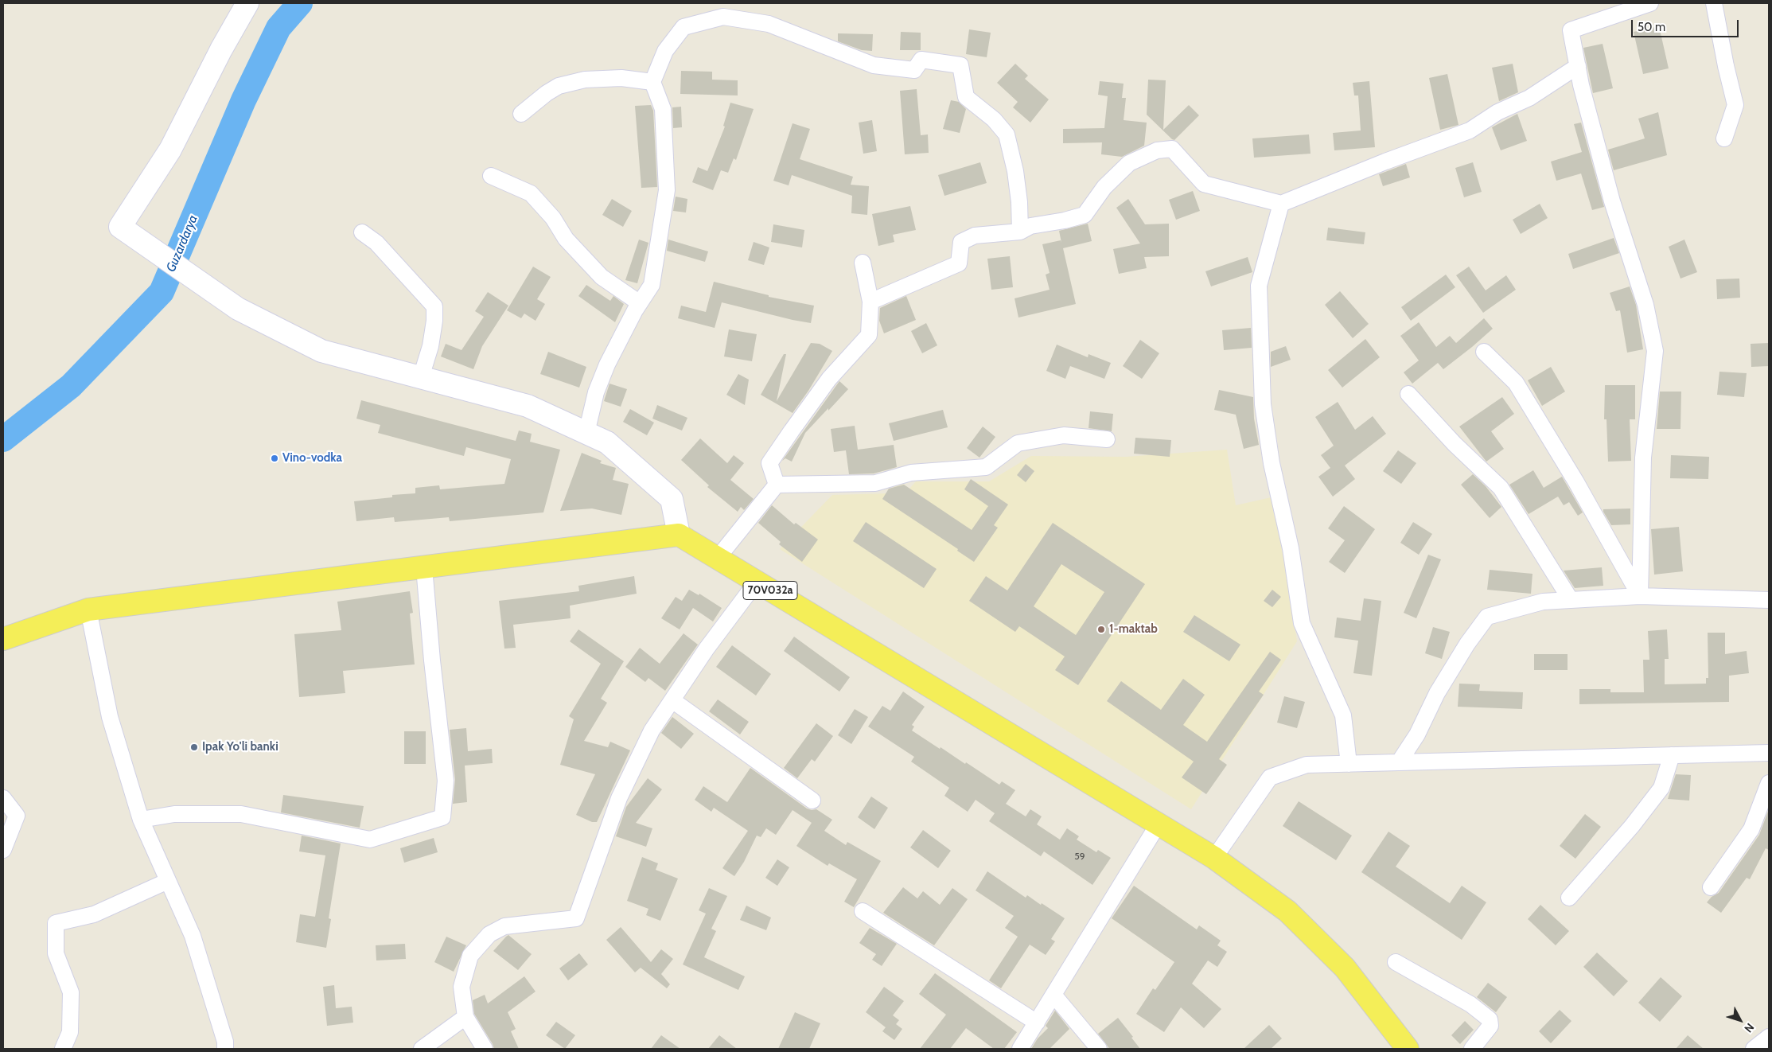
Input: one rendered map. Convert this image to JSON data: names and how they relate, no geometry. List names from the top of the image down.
{
  "streets": {
    "main road": ["70V032a"]
  },
  "water": ["Guzardarya"],
  "places": ["Vino-vodka", "1-maktab", "Ipak Yo'li banki"],
  "house_numbers": ["59"],
  "scale_bar": "50 m",
  "north": "bottom right"
}
